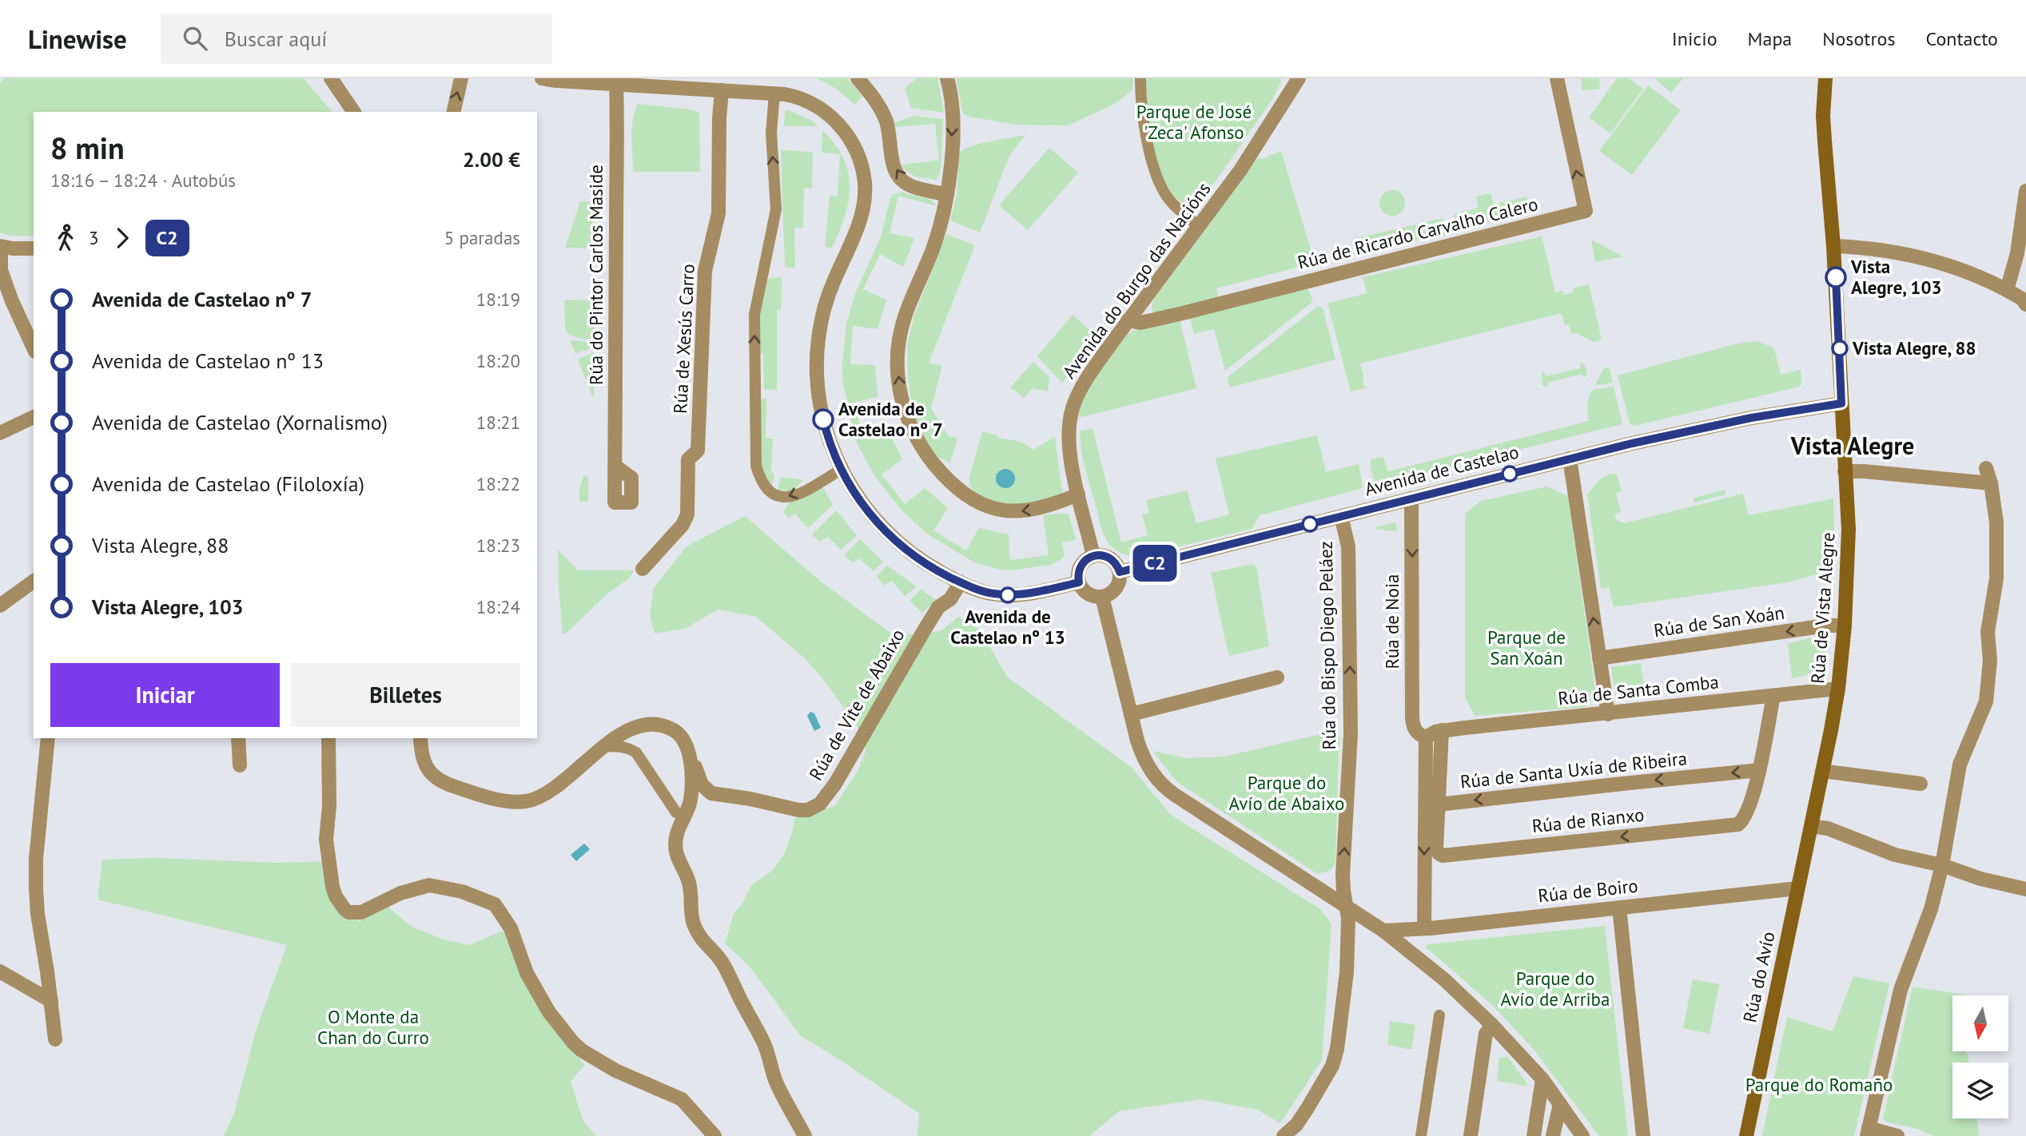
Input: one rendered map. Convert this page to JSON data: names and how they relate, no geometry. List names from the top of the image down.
{
  "streets": {
    "main road": ["Rúa de Vista Alegre", "Rúa do Avío"],
    "street": [
      "Rúa de Ricardo Carvalho Calero",
      "Rúa do Pintor Carlos Maside",
      "Avenida do Burgo das Nacións",
      "Rúa de Xesús Carro",
      "Avenida de Castelao",
      "Rúa de Noia",
      "Rúa de San Xoán",
      "Rúa do Bispo Diego Peláez",
      "Rúa de Santa Comba",
      "Rúa de Vite de Abaixo",
      "Rúa de Santa Uxía de Ribeira",
      "Rúa de Rianxo",
      "Rúa de Boiro"
    ]
  },
  "crossings": [
    ["Rúa de Ricardo Carvalho Calero", "Avenida do Burgo das Nacións"],
    ["Avenida do Burgo das Nacións", "Avenida de Castelao"],
    ["Avenida de Castelao", "Rúa de Vista Alegre"],
    ["Avenida de Castelao", "Rúa de Noia"],
    ["Avenida de Castelao", "Rúa do Bispo Diego Peláez"],
    ["Rúa de Vista Alegre", "Rúa de San Xoán"],
    ["Rúa de Vista Alegre", "Rúa de Santa Comba"],
    ["Rúa de Vista Alegre", "Rúa do Avío"],
    ["Rúa de Santa Uxía de Ribeira", "Rúa de Rianxo"],
    ["Rúa de Boiro", "Rúa do Avío"]
  ],
  "one_way": [
    "Rúa de Ricardo Carvalho Calero",
    "Rúa de Noia",
    "Rúa de San Xoán",
    "Rúa de Santa Uxía de Ribeira"
  ],
  "districts": ["Vista Alegre"],
  "parks": [
    "Parque de José 'Zeca' Afonso",
    "Parque de San Xoán",
    "Parque do Avío de Abaixo",
    "Parque do Avío de Arriba",
    "O Monte da Chan do Curro",
    "Parque do Romaño"
  ],
  "places": [
    "Vista Alegre, 103",
    "Vista Alegre, 88",
    "Avenida de Castelao nº 7",
    "Avenida de Castelao nº 13"
  ],
  "lines": ["bus line C2"],
  "north": "bottom",
  "page": {
    "header": "Linewise",
    "search": "Buscar aquí",
    "nav": [
      "Inicio",
      "Mapa",
      "Nosotros",
      "Contacto"
    ],
    "on_map": "C2",
    "heading": ["8 min", "18:16 – 18:24 · Autobús", "2.00 €"],
    "legs": ["3", "C2", "5 paradas"],
    "list": [
      {
        "name": "Avenida de Castelao nº 7",
        "value": "18:19"
      },
      {
        "name": "Avenida de Castelao nº 13",
        "value": "18:20"
      },
      {
        "name": "Avenida de Castelao (Xornalismo)",
        "value": "18:21"
      },
      {
        "name": "Avenida de Castelao (Filoloxía)",
        "value": "18:22"
      },
      {
        "name": "Vista Alegre, 88",
        "value": "18:23"
      },
      {
        "name": "Vista Alegre, 103",
        "value": "18:24"
      }
    ],
    "buttons": ["Iniciar", "Billetes"]
  }
}
